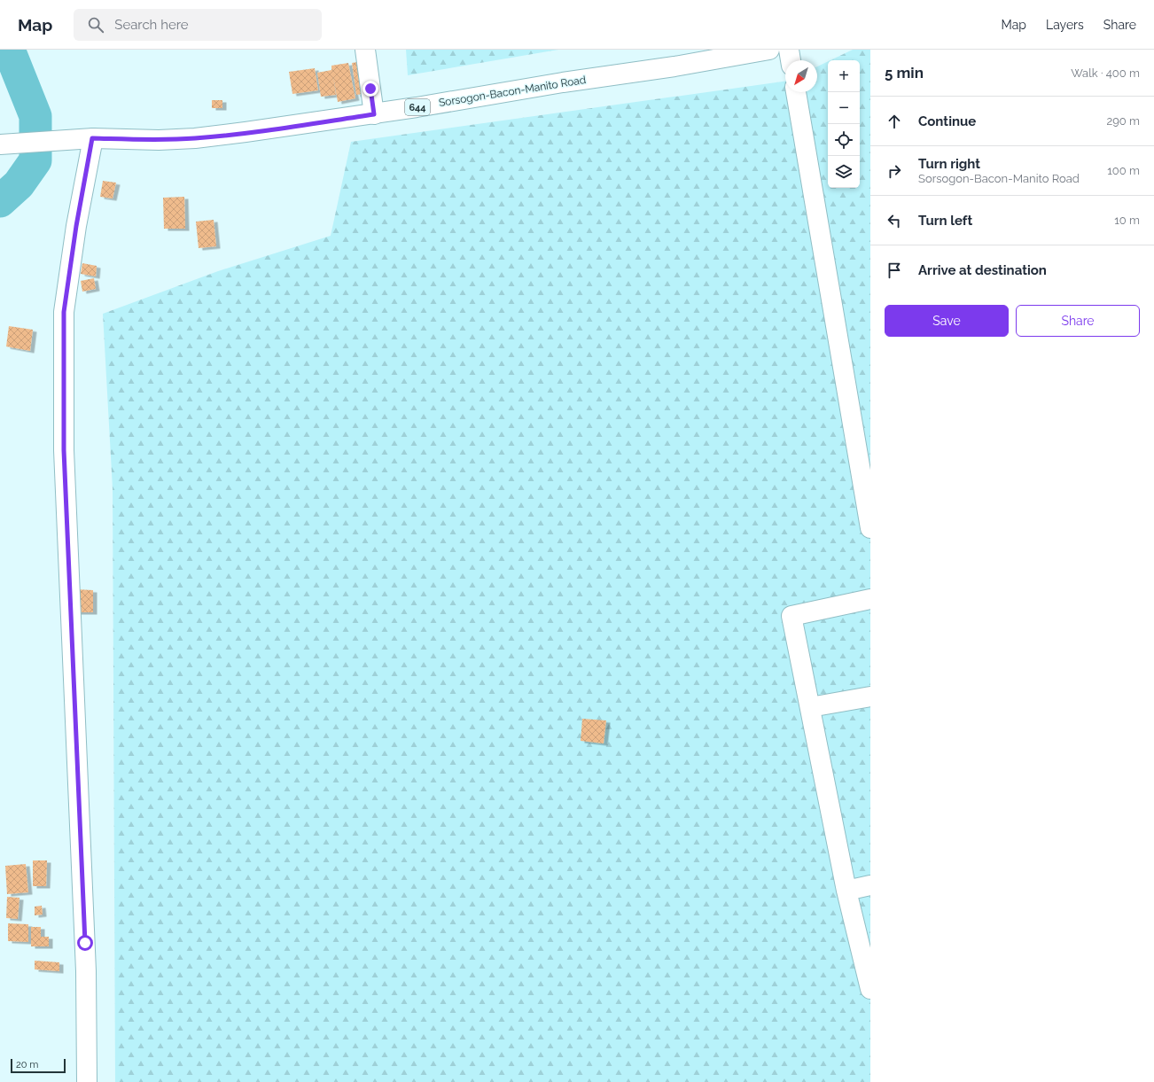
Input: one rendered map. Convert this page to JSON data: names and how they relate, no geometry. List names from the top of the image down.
{
  "streets": {
    "street": ["Sorsogon-Bacon-Manito Road", "644"]
  },
  "scale_bar": "20 m",
  "north": "bottom left",
  "page": {
    "header": "Map",
    "search": "Search here",
    "nav": ["Map", "Layers", "Share"],
    "heading": ["5 min", "Walk · 400 m"],
    "map_buttons": ["+", "−"],
    "list": [
      ["Continue", "290 m"],
      ["Turn right", "Sorsogon-Bacon-Manito Road", "100 m"],
      ["Turn left", "10 m"],
      "Arrive at destination"
    ],
    "buttons": ["Save", "Share"],
    "scale": "20 m"
  }
}
